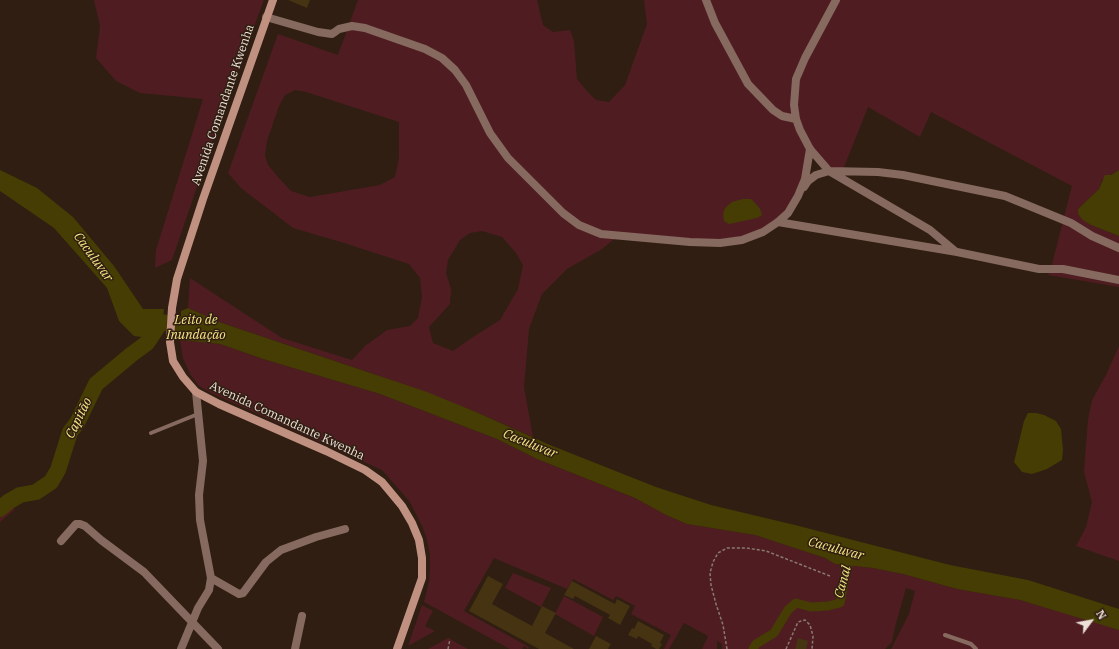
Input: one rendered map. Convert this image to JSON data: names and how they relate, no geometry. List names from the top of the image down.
{
  "streets": {
    "main road": ["Avenida Comandante Kwenha"]
  },
  "water": [
    "Caculuvar",
    "Leito de Inundação",
    "Capitão",
    "Canal"
  ],
  "north": "top right"
}
